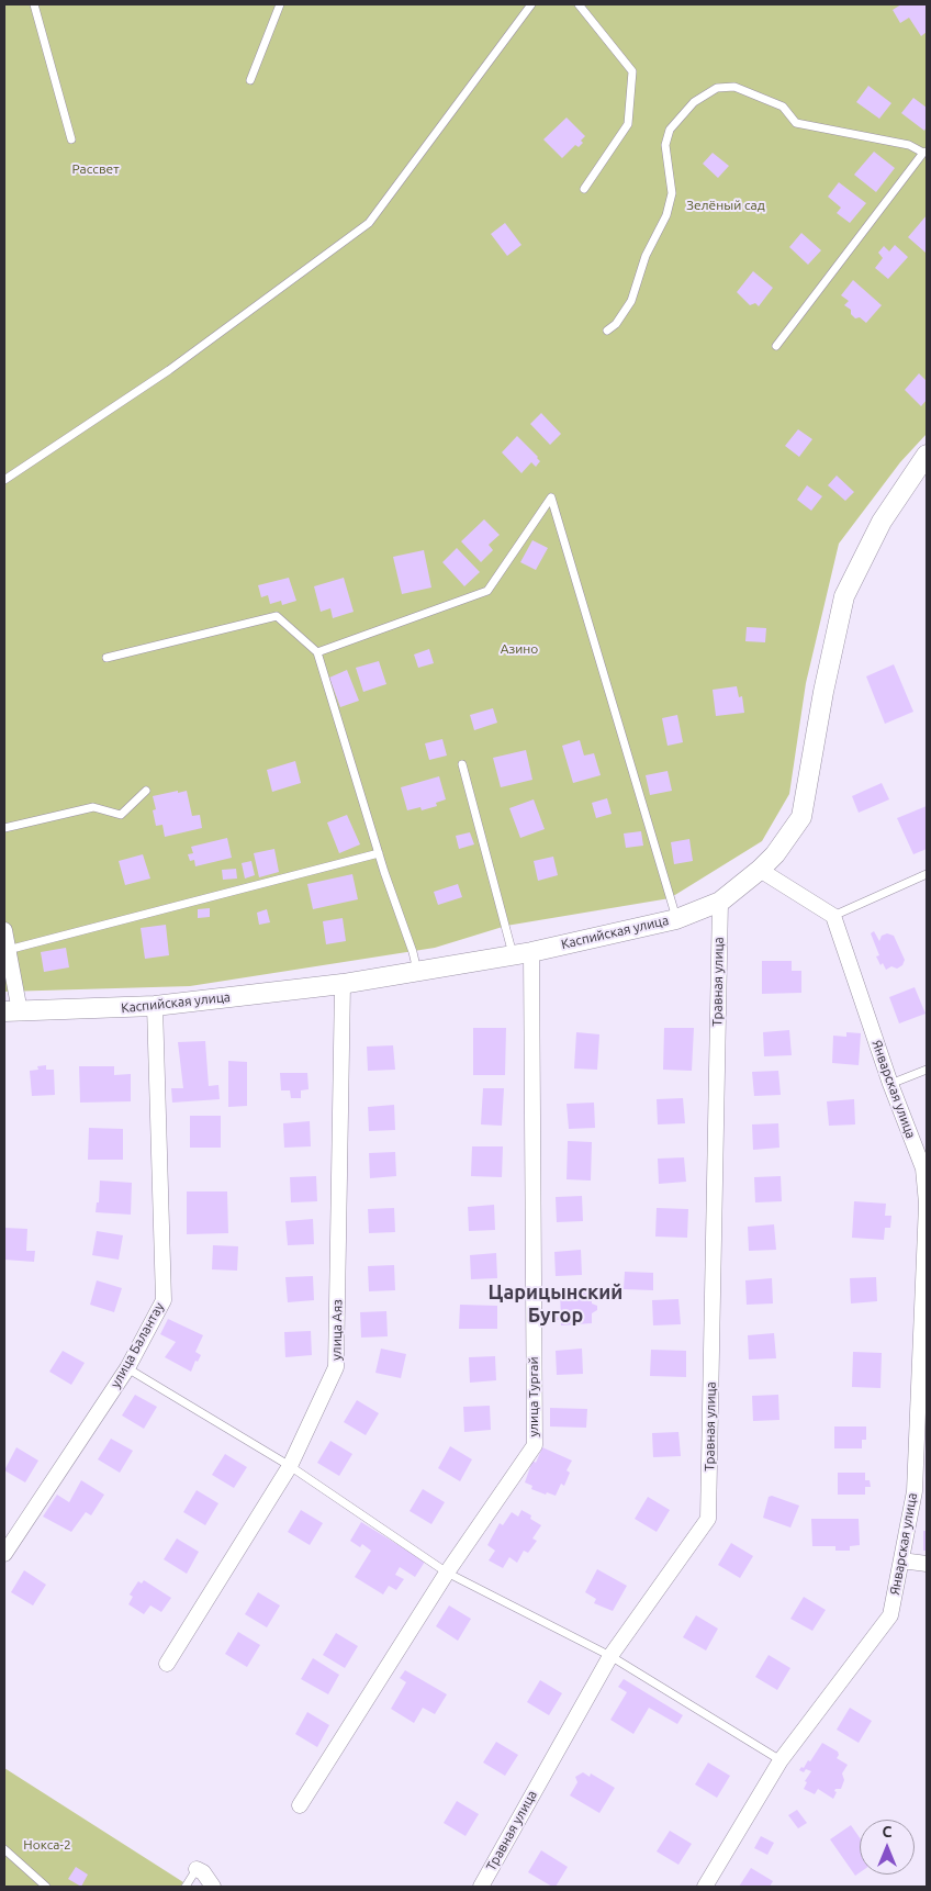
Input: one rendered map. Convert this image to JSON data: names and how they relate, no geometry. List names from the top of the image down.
{
  "streets": {
    "street": [
      "Каспийская улица",
      "Травная улица",
      "Январская улица",
      "улица Аяз",
      "улица Балантау",
      "улица Тургай"
    ]
  },
  "crossings": [
    ["Каспийская улица", "Травная улица"],
    ["Каспийская улица", "улица Аяз"],
    ["Каспийская улица", "улица Балантау"],
    ["Каспийская улица", "улица Тургай"]
  ],
  "districts": ["Царицынский Бугор"],
  "parks": [
    "Рассвет",
    "Зелёный сад",
    "Азино",
    "Нокса-2"
  ],
  "north": "top"
}
